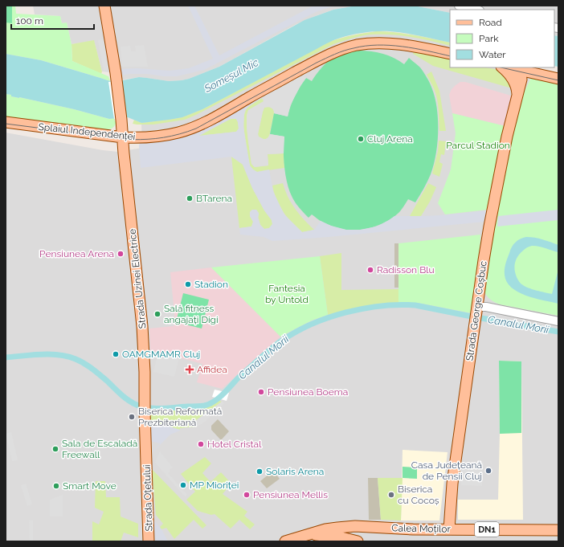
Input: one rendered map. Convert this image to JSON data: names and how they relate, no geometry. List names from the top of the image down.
{
  "streets": {
    "main road": [
      "Splaiul Independenței",
      "Strada Uzinei Electrice",
      "Strada George Coșbuc",
      "Strada Oțetului",
      "Calea Moților",
      "DN1"
    ]
  },
  "crossings": [
    ["Splaiul Independenței", "Strada Uzinei Electrice"],
    ["Strada Uzinei Electrice", "Strada Oțetului"],
    ["Strada George Coșbuc", "Calea Moților"]
  ],
  "water": ["Someșul Mic", "Canalul Morii"],
  "parks": ["Parcul Stadion", "Fantesia by Untold"],
  "places": {
    "other": [
      "Cluj Arena",
      "BTarena",
      "Pensiunea Arena",
      "Radisson Blu",
      "Stadion",
      "Sală fitness angajați Digi",
      "OAMGMAMR Cluj",
      "Pensiunea Boema",
      "Biserica Reformată Prezbiteriană",
      "Hotel Cristal",
      "Sala de Escaladă Freewall",
      "Casa Județeană de Pensii Cluj",
      "Solaris Arena",
      "MP Mioriței",
      "Smart Move",
      "Pensiunea Mellis",
      "Biserica cu Cocoș"
    ],
    "health": ["Affidea"]
  },
  "legend": ["Road", "Park", "Water"],
  "scale_bar": "100 m"
}
